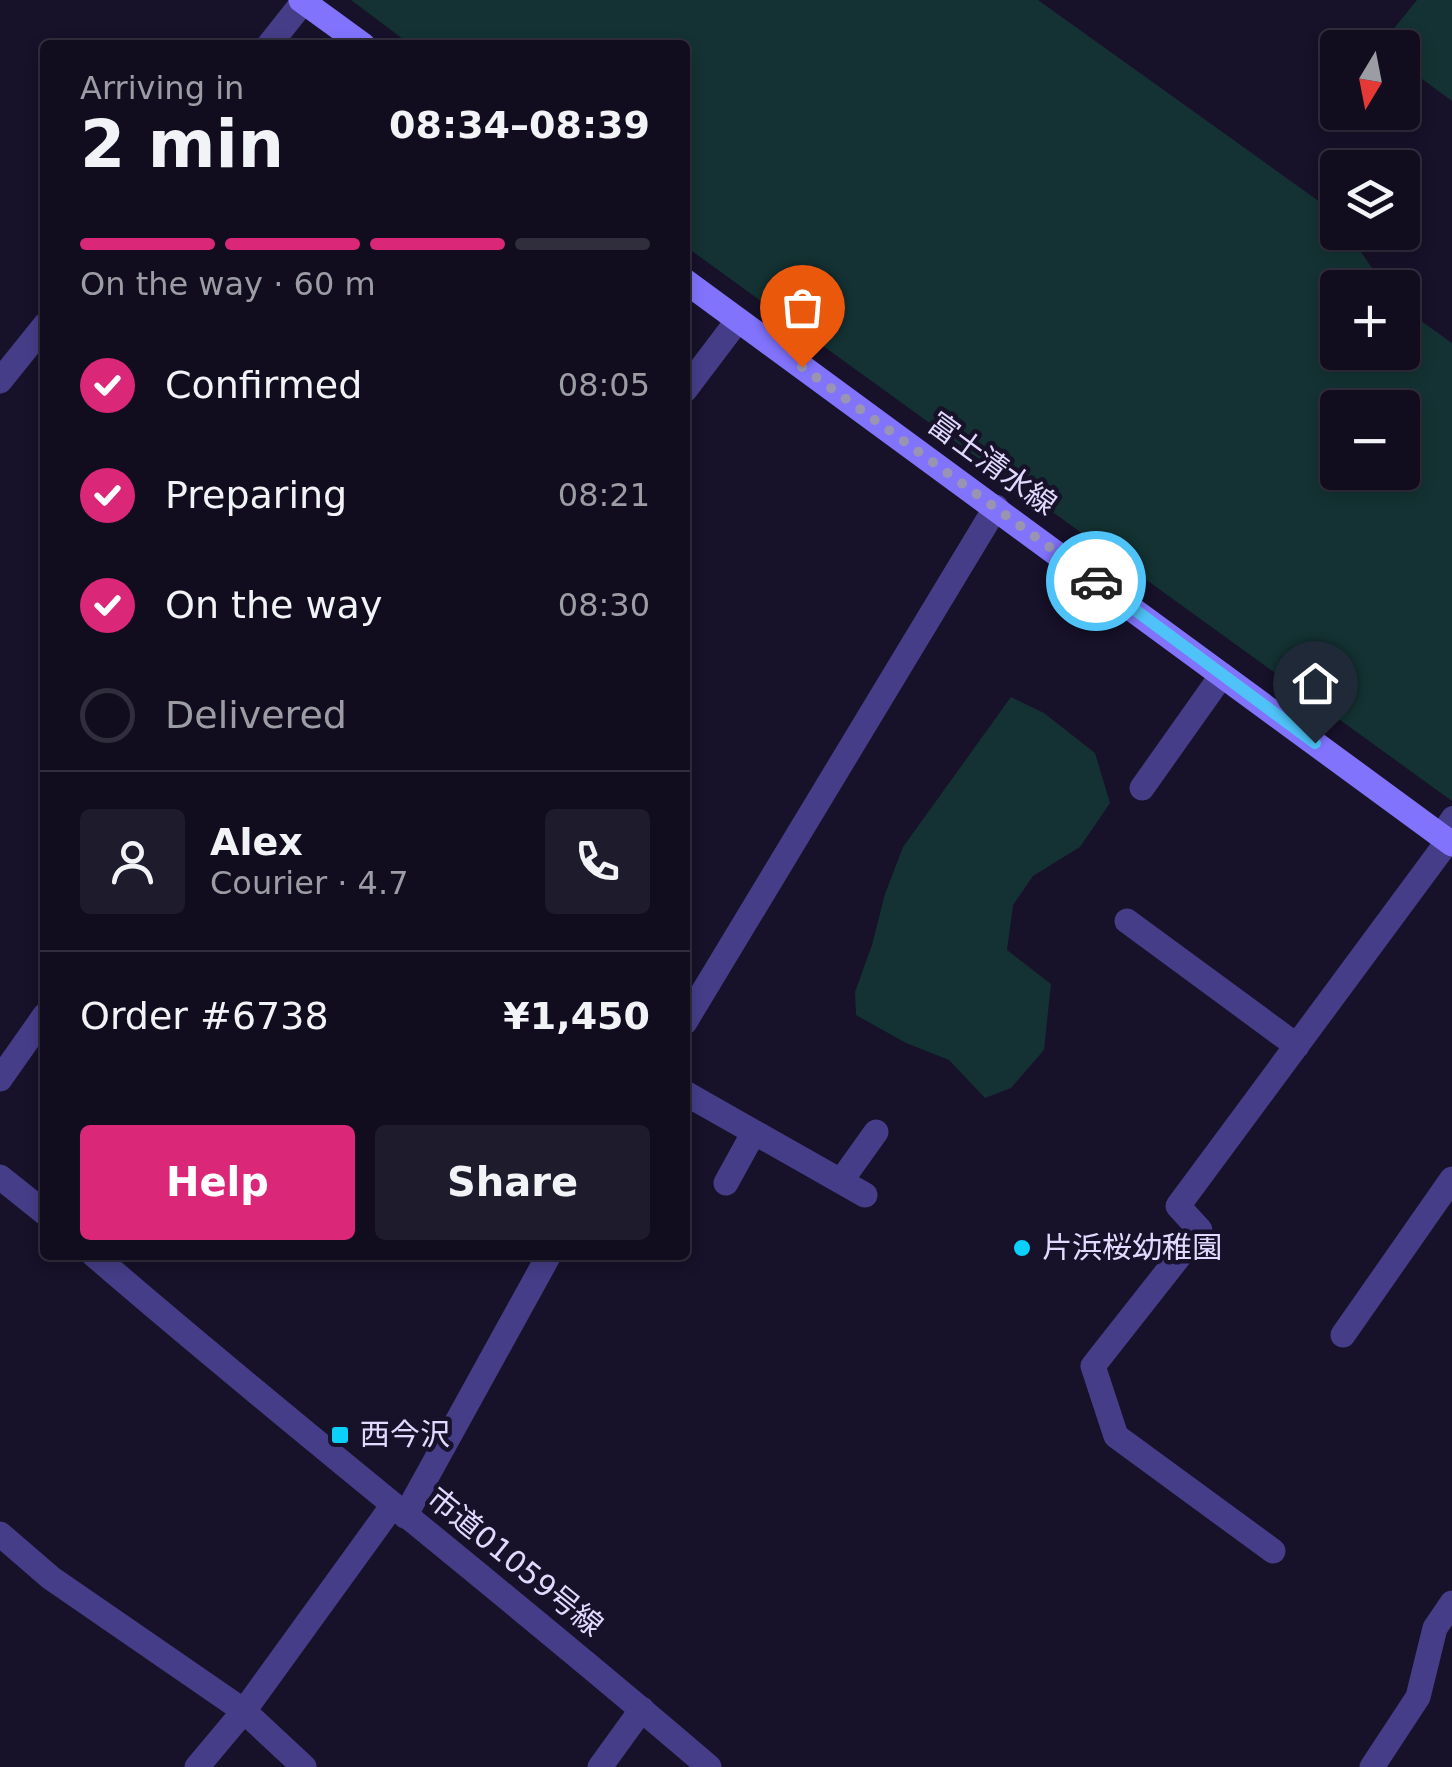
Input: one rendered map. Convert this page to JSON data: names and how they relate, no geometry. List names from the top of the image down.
{
  "streets": {
    "main road": ["富士清水線"],
    "street": ["市道01059号線"]
  },
  "places": {
    "other": ["片浜桜幼稚園"],
    "transit": ["西今沢"]
  },
  "north": "bottom",
  "page": {
    "map_buttons": ["+", "−"],
    "heading": ["2 min", "Arriving in", "08:34–08:39"],
    "panel": [
      "Alex",
      "Courier · 4.7",
      "Order #6738",
      "¥1,450"
    ],
    "bar": "On the way · 60 m",
    "list": [
      ["Confirmed", "08:05"],
      ["Preparing", "08:21"],
      ["On the way", "08:30"],
      "Delivered"
    ],
    "buttons": ["Help", "Share"]
  }
}
